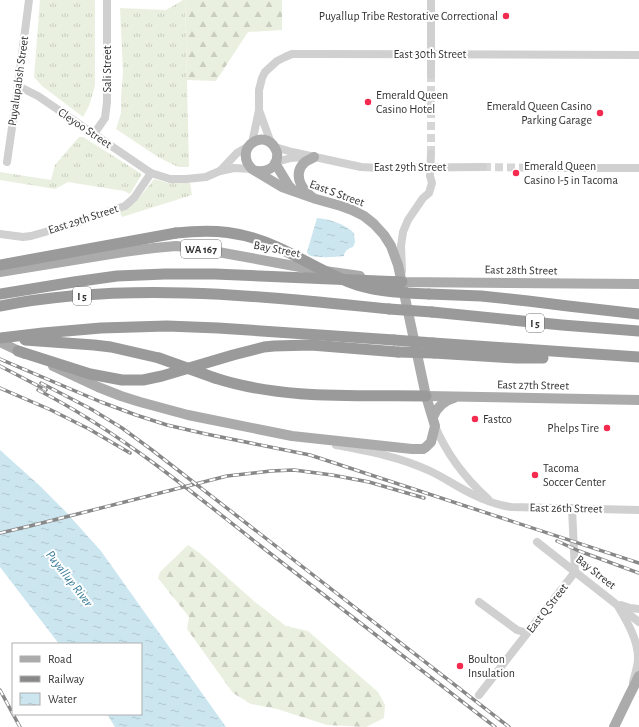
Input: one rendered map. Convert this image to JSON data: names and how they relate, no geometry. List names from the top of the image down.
{
  "streets": {
    "highway": ["I 5"],
    "main road": [
      "East S Street",
      "WA 167",
      "Bay Street",
      "East 28th Street",
      "East 27th Street"
    ],
    "street": [
      "East 30th Street",
      "Sali Street",
      "Puyalupabsh Street",
      "Cleyoo Street",
      "East 29th Street",
      "East 26th Street",
      "East Q Street"
    ]
  },
  "crossings": [
    ["East 30th Street", "East 29th Street"],
    ["East 30th Street", "East S Street"],
    ["Sali Street", "Cleyoo Street"],
    ["Puyalupabsh Street", "Cleyoo Street"],
    ["Cleyoo Street", "East 29th Street"],
    ["East 29th Street", "East S Street"],
    ["East S Street", "Bay Street"],
    ["East S Street", "East 28th Street"],
    ["Bay Street", "East 28th Street"],
    ["Bay Street", "East Q Street"],
    ["East 26th Street", "East Q Street"]
  ],
  "water": ["Puyallup River"],
  "places": [
    "Puyallup Tribe Restorative Correctional",
    "Emerald Queen Casino Hotel",
    "Emerald Queen Casino Parking Garage",
    "Emerald Queen Casino I-5 in Tacoma",
    "Fastco",
    "Phelps Tire",
    "Tacoma Soccer Center",
    "Boulton Insulation"
  ],
  "legend": ["Road", "Railway", "Water"]
}
